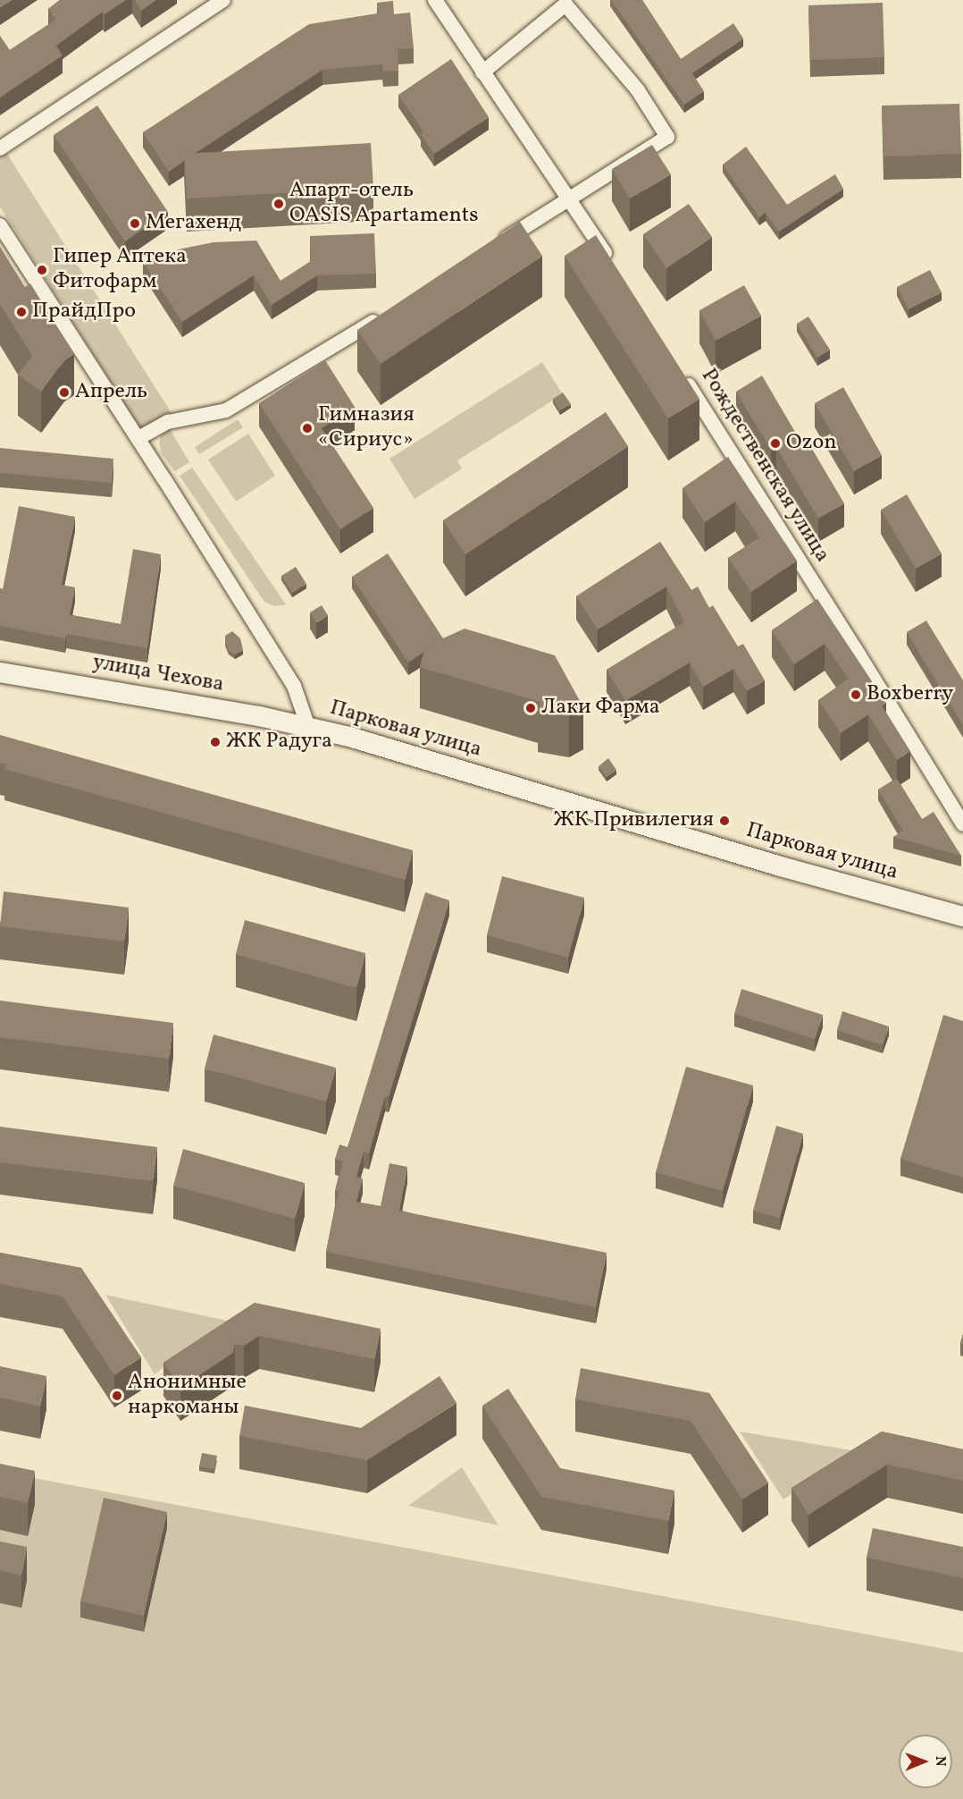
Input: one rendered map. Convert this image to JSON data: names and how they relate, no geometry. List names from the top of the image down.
{
  "streets": {
    "main road": ["улица Чехова", "Парковая улица"],
    "street": ["Рождественская улица"]
  },
  "crossings": [
    ["улица Чехова", "Парковая улица"]
  ],
  "places": [
    "Апарт-отель OASIS Apartaments",
    "Мегахенд",
    "Гипер Аптека Фитофарм",
    "ПрайдПро",
    "Апрель",
    "Гимназия «Сириус»",
    "Ozon",
    "Boxberry",
    "Лаки Фарма",
    "ЖК Радуга",
    "ЖК Привилегия",
    "Анонимные наркоманы"
  ],
  "north": "right"
}
